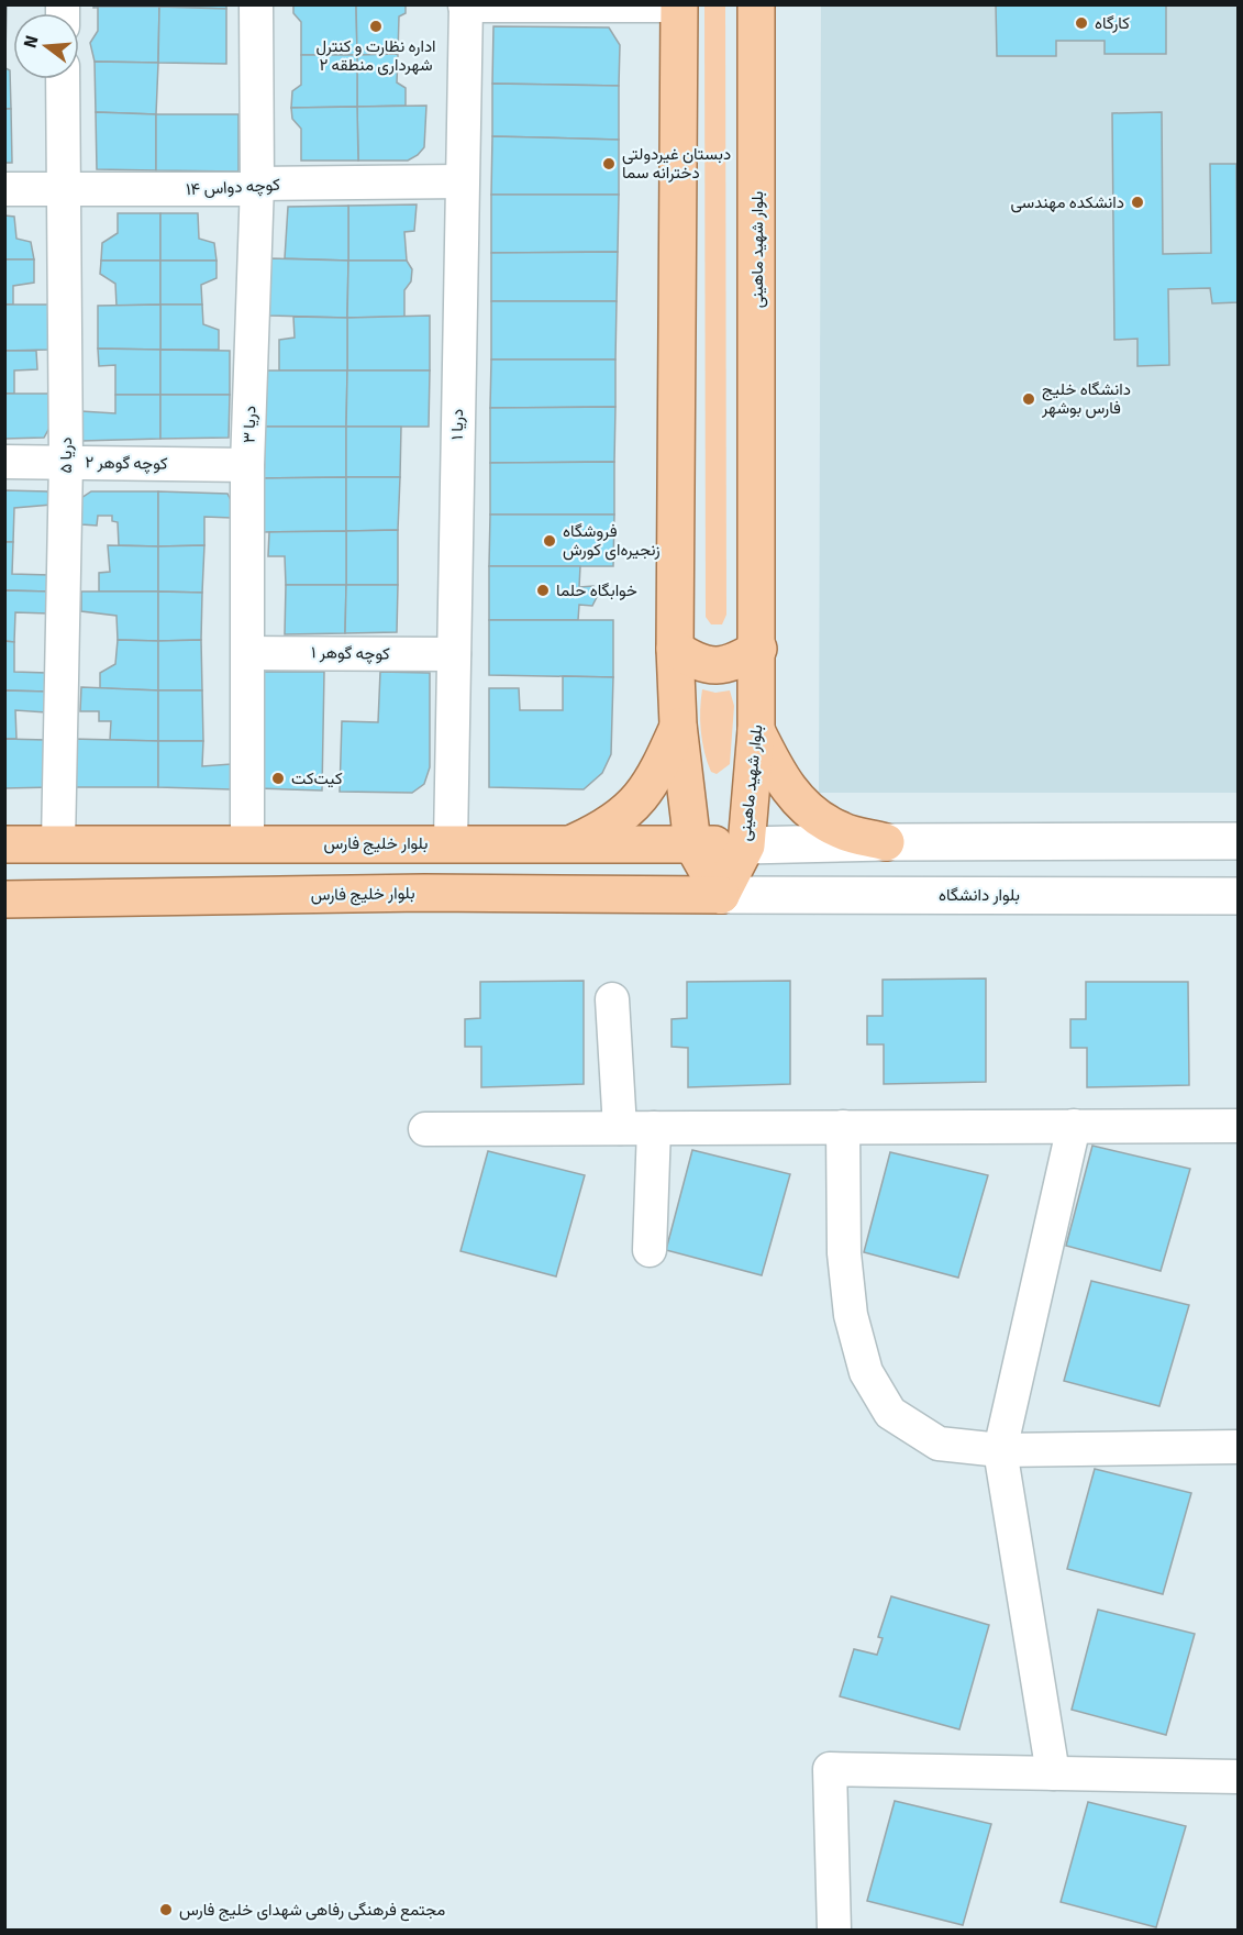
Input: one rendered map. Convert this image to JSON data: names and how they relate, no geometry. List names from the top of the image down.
{
  "streets": {
    "main road": ["بلوار شهید ماهینی", "بلوار خلیج‌ فارس", "بلوار خلیج ‌فارس"],
    "street": [
      "کوچه دواس ۱۴",
      "دریا ۳",
      "دریا ۱",
      "دریا ۵",
      "کوچه گوهر ۲",
      "کوچه گوهر ۱",
      "بلوار دانشگاه"
    ]
  },
  "crossings": [
    ["کوچه دواس ۱۴", "دریا ۳"],
    ["کوچه دواس ۱۴", "دریا ۱"],
    ["کوچه دواس ۱۴", "دریا ۵"],
    ["بلوار شهید ماهینی", "بلوار خلیج‌ فارس"],
    ["بلوار شهید ماهینی", "بلوار خلیج ‌فارس"],
    ["بلوار شهید ماهینی", "بلوار دانشگاه"],
    ["دریا ۳", "کوچه گوهر ۲"],
    ["دریا ۳", "کوچه گوهر ۱"],
    ["دریا ۳", "بلوار خلیج‌ فارس"],
    ["دریا ۱", "کوچه گوهر ۱"],
    ["دریا ۱", "بلوار خلیج‌ فارس"],
    ["دریا ۵", "کوچه گوهر ۲"],
    ["دریا ۵", "بلوار خلیج‌ فارس"],
    ["بلوار خلیج ‌فارس", "بلوار دانشگاه"]
  ],
  "places": [
    "کارگاه",
    "اداره‌ نظارت و کنترل شهرداری منطقه ۲",
    "دبستان غیردولتی دخترانه سما",
    "دانشکده مهندسی",
    "دانشگاه خلیج فارس بوشهر",
    "فروشگاه زنجیره‌ای کورش",
    "خوابگاه حلما",
    "کیت‌کت",
    "مجتمع فرهنگی رفاهی شهدای خلیج فارس"
  ],
  "north": "left"
}
